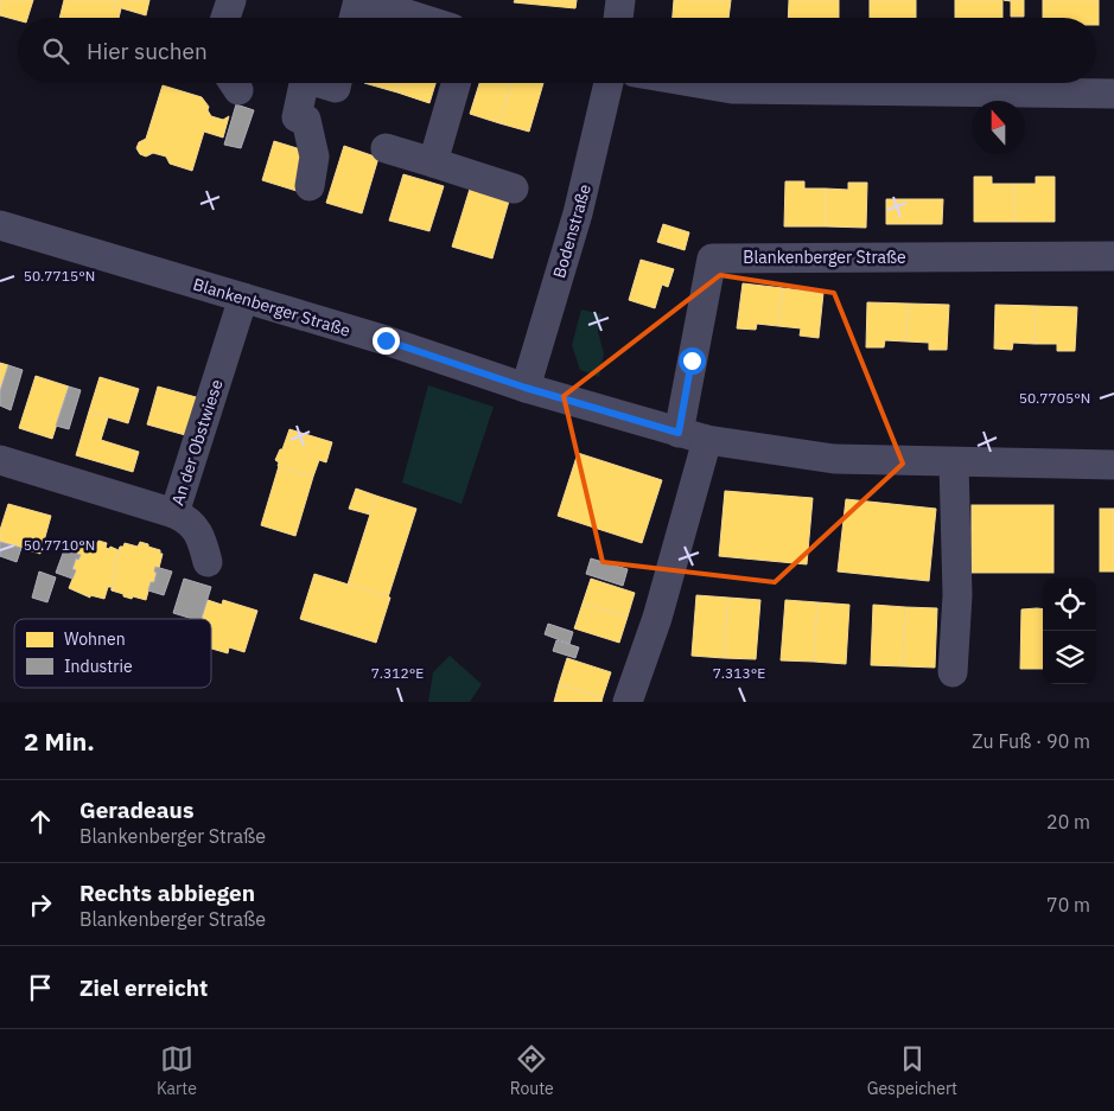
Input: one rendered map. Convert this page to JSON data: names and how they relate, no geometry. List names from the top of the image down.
{
  "streets": {
    "street": ["Bodenstraße", "Blankenberger Straße", "An der Obstwiese"]
  },
  "crossings": [
    ["Bodenstraße", "Blankenberger Straße"],
    ["Blankenberger Straße", "An der Obstwiese"]
  ],
  "legend": ["Wohnen", "Industrie"],
  "north": "top",
  "page": {
    "search": "Hier suchen",
    "heading": ["2 Min.", "Zu Fuß · 90 m"],
    "list": [
      ["Geradeaus", "Blankenberger Straße", "20 m"],
      ["Rechts abbiegen", "Blankenberger Straße", "70 m"],
      "Ziel erreicht"
    ],
    "nav": ["Karte", "Route", "Gespeichert"]
  },
  "coordinates": [
    "50.7715°N",
    "50.7705°N",
    "50.7710°N",
    "7.312°E",
    "7.313°E"
  ]
}
